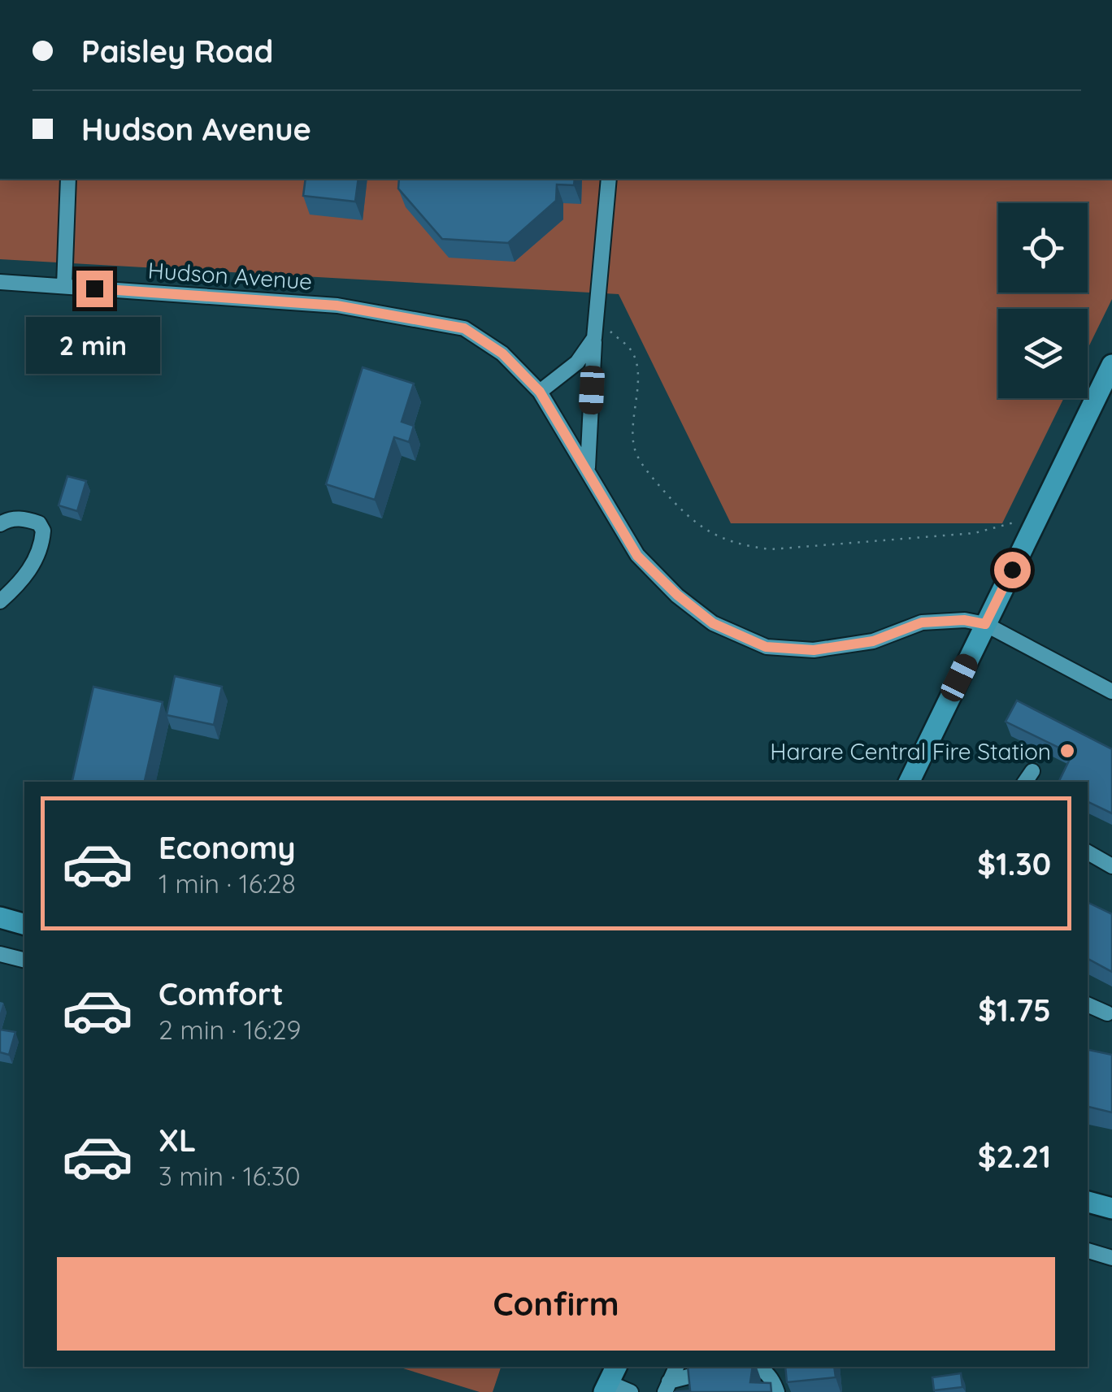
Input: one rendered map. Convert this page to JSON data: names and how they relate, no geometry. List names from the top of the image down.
{
  "streets": {
    "street": ["Hudson Avenue"]
  },
  "places": ["Harare Central Fire Station"],
  "page": {
    "banner": ["Paisley Road", "Hudson Avenue"],
    "bubble": "2 min",
    "list": [
      {
        "name": "Economy",
        "note": "1 min · 16:28",
        "value": "$1.30"
      },
      {
        "name": "Comfort",
        "note": "2 min · 16:29",
        "value": "$1.75"
      },
      {
        "name": "XL",
        "note": "3 min · 16:30",
        "value": "$2.21"
      }
    ],
    "buttons": "Confirm"
  }
}
